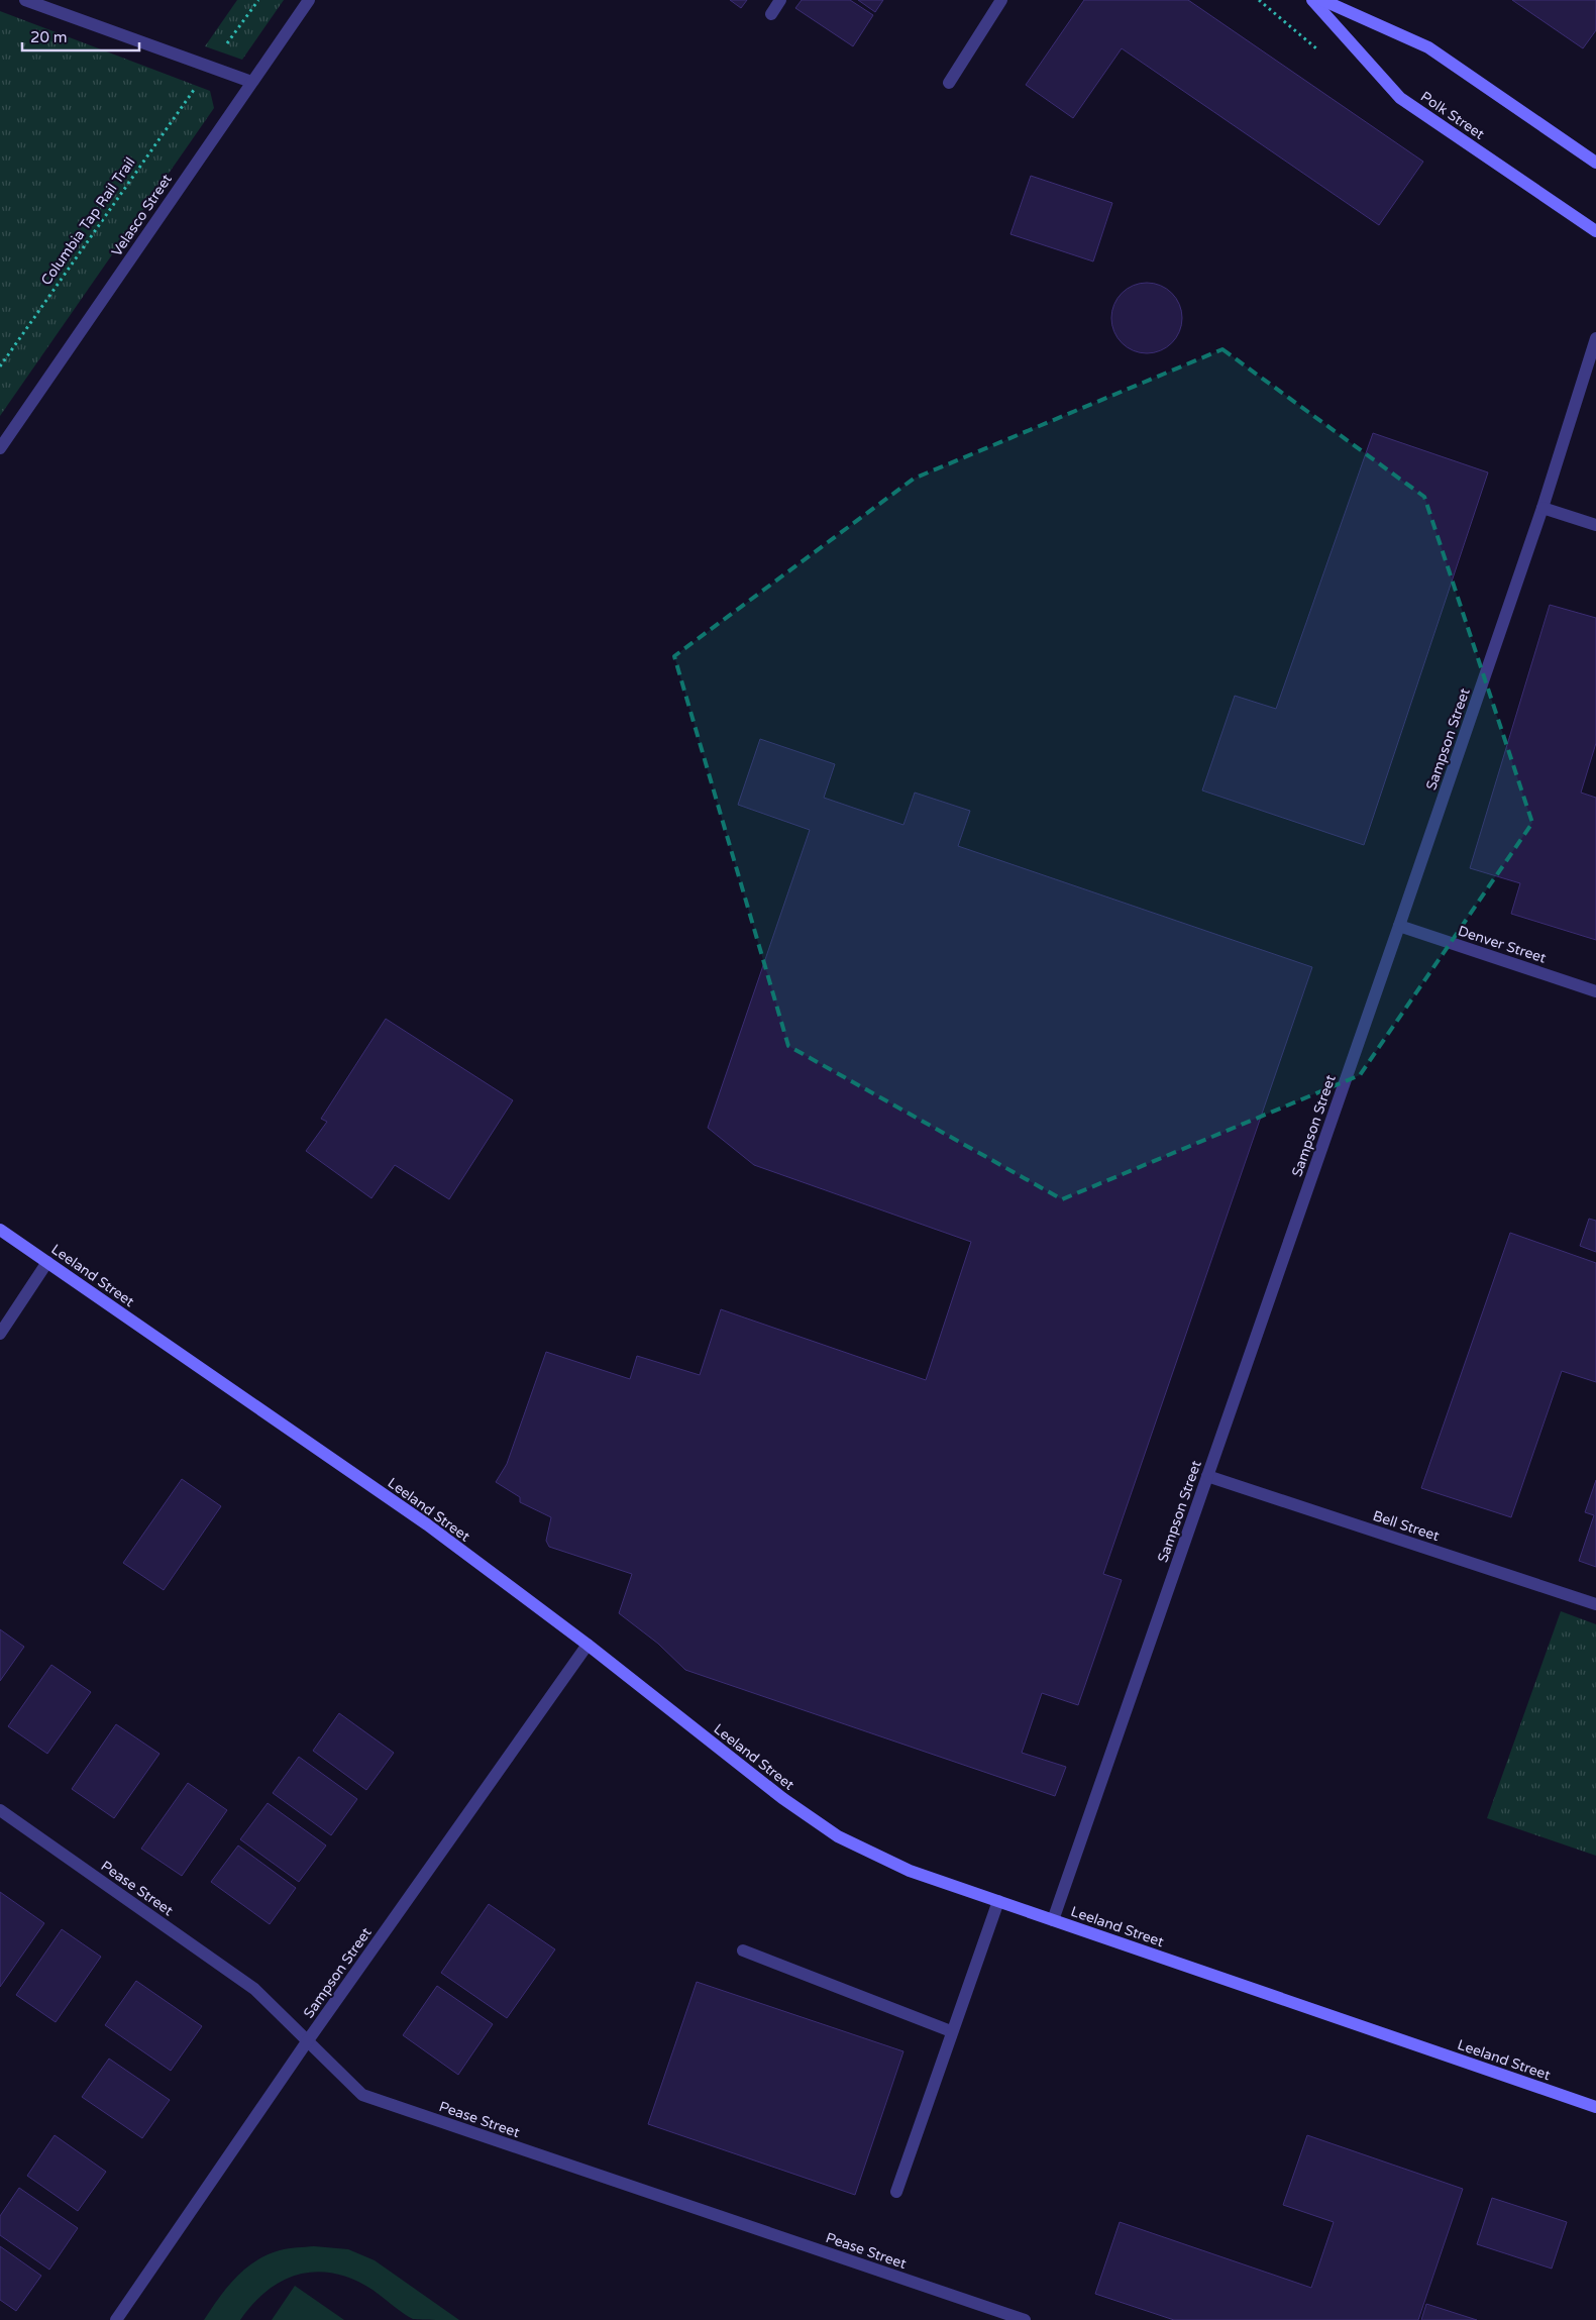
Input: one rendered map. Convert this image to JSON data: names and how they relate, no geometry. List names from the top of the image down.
{
  "streets": {
    "main road": ["Polk Street", "Leeland Street"],
    "street": [
      "Velasco Street",
      "Sampson Street",
      "Denver Street",
      "Bell Street",
      "Pease Street"
    ],
    "path": ["Columbia Tap Rail Trail"]
  },
  "crossings": [
    ["Sampson Street", "Denver Street"],
    ["Sampson Street", "Leeland Street"],
    ["Sampson Street", "Bell Street"],
    ["Sampson Street", "Pease Street"]
  ],
  "scale_bar": "20 m"
}
